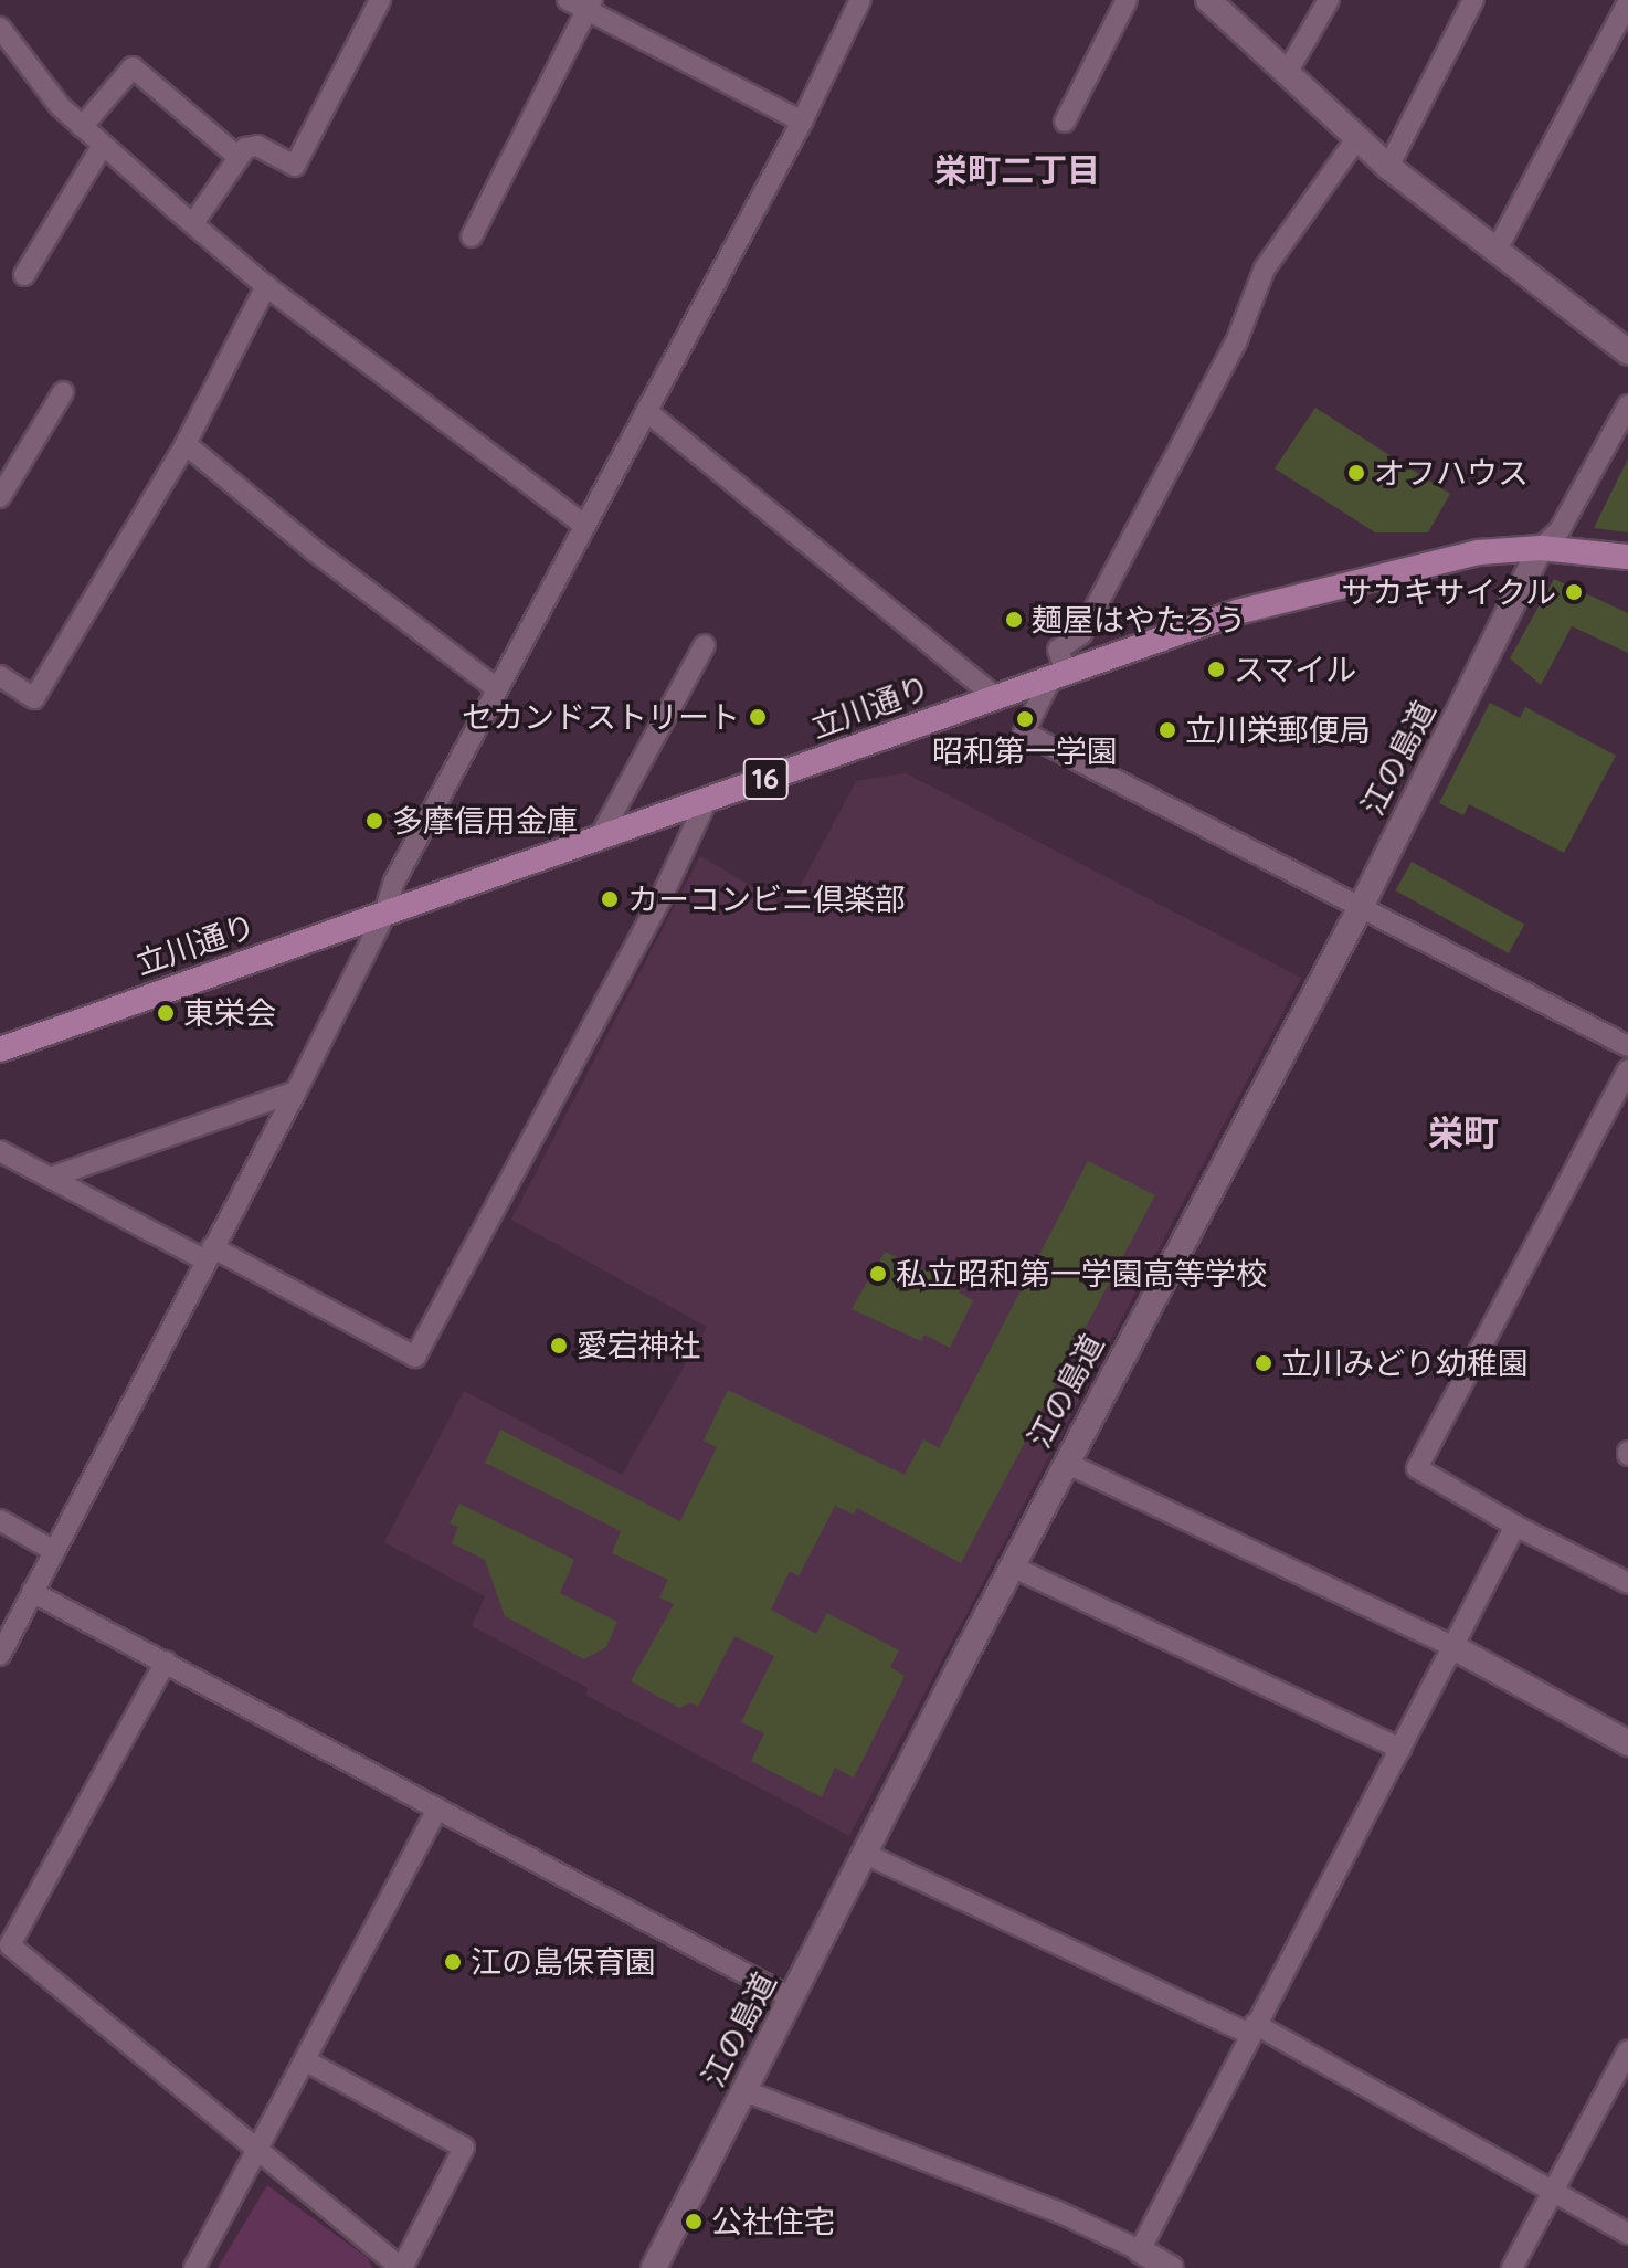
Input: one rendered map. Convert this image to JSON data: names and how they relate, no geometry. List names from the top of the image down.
{
  "streets": {
    "main road": ["立川通り", "16"],
    "street": ["江の島道"]
  },
  "crossings": [
    ["立川通り", "江の島道"]
  ],
  "districts": ["栄町二丁目", "栄町"],
  "places": [
    "オフハウス",
    "サカキサイクル",
    "麺屋はやたろう",
    "スマイル",
    "セカンドストリート",
    "昭和第一学園",
    "立川栄郵便局",
    "多摩信用金庫",
    "カーコンビニ倶楽部",
    "東栄会",
    "私立昭和第一学園高等学校",
    "愛宕神社",
    "立川みどり幼稚園",
    "江の島保育園",
    "公社住宅"
  ]
}
